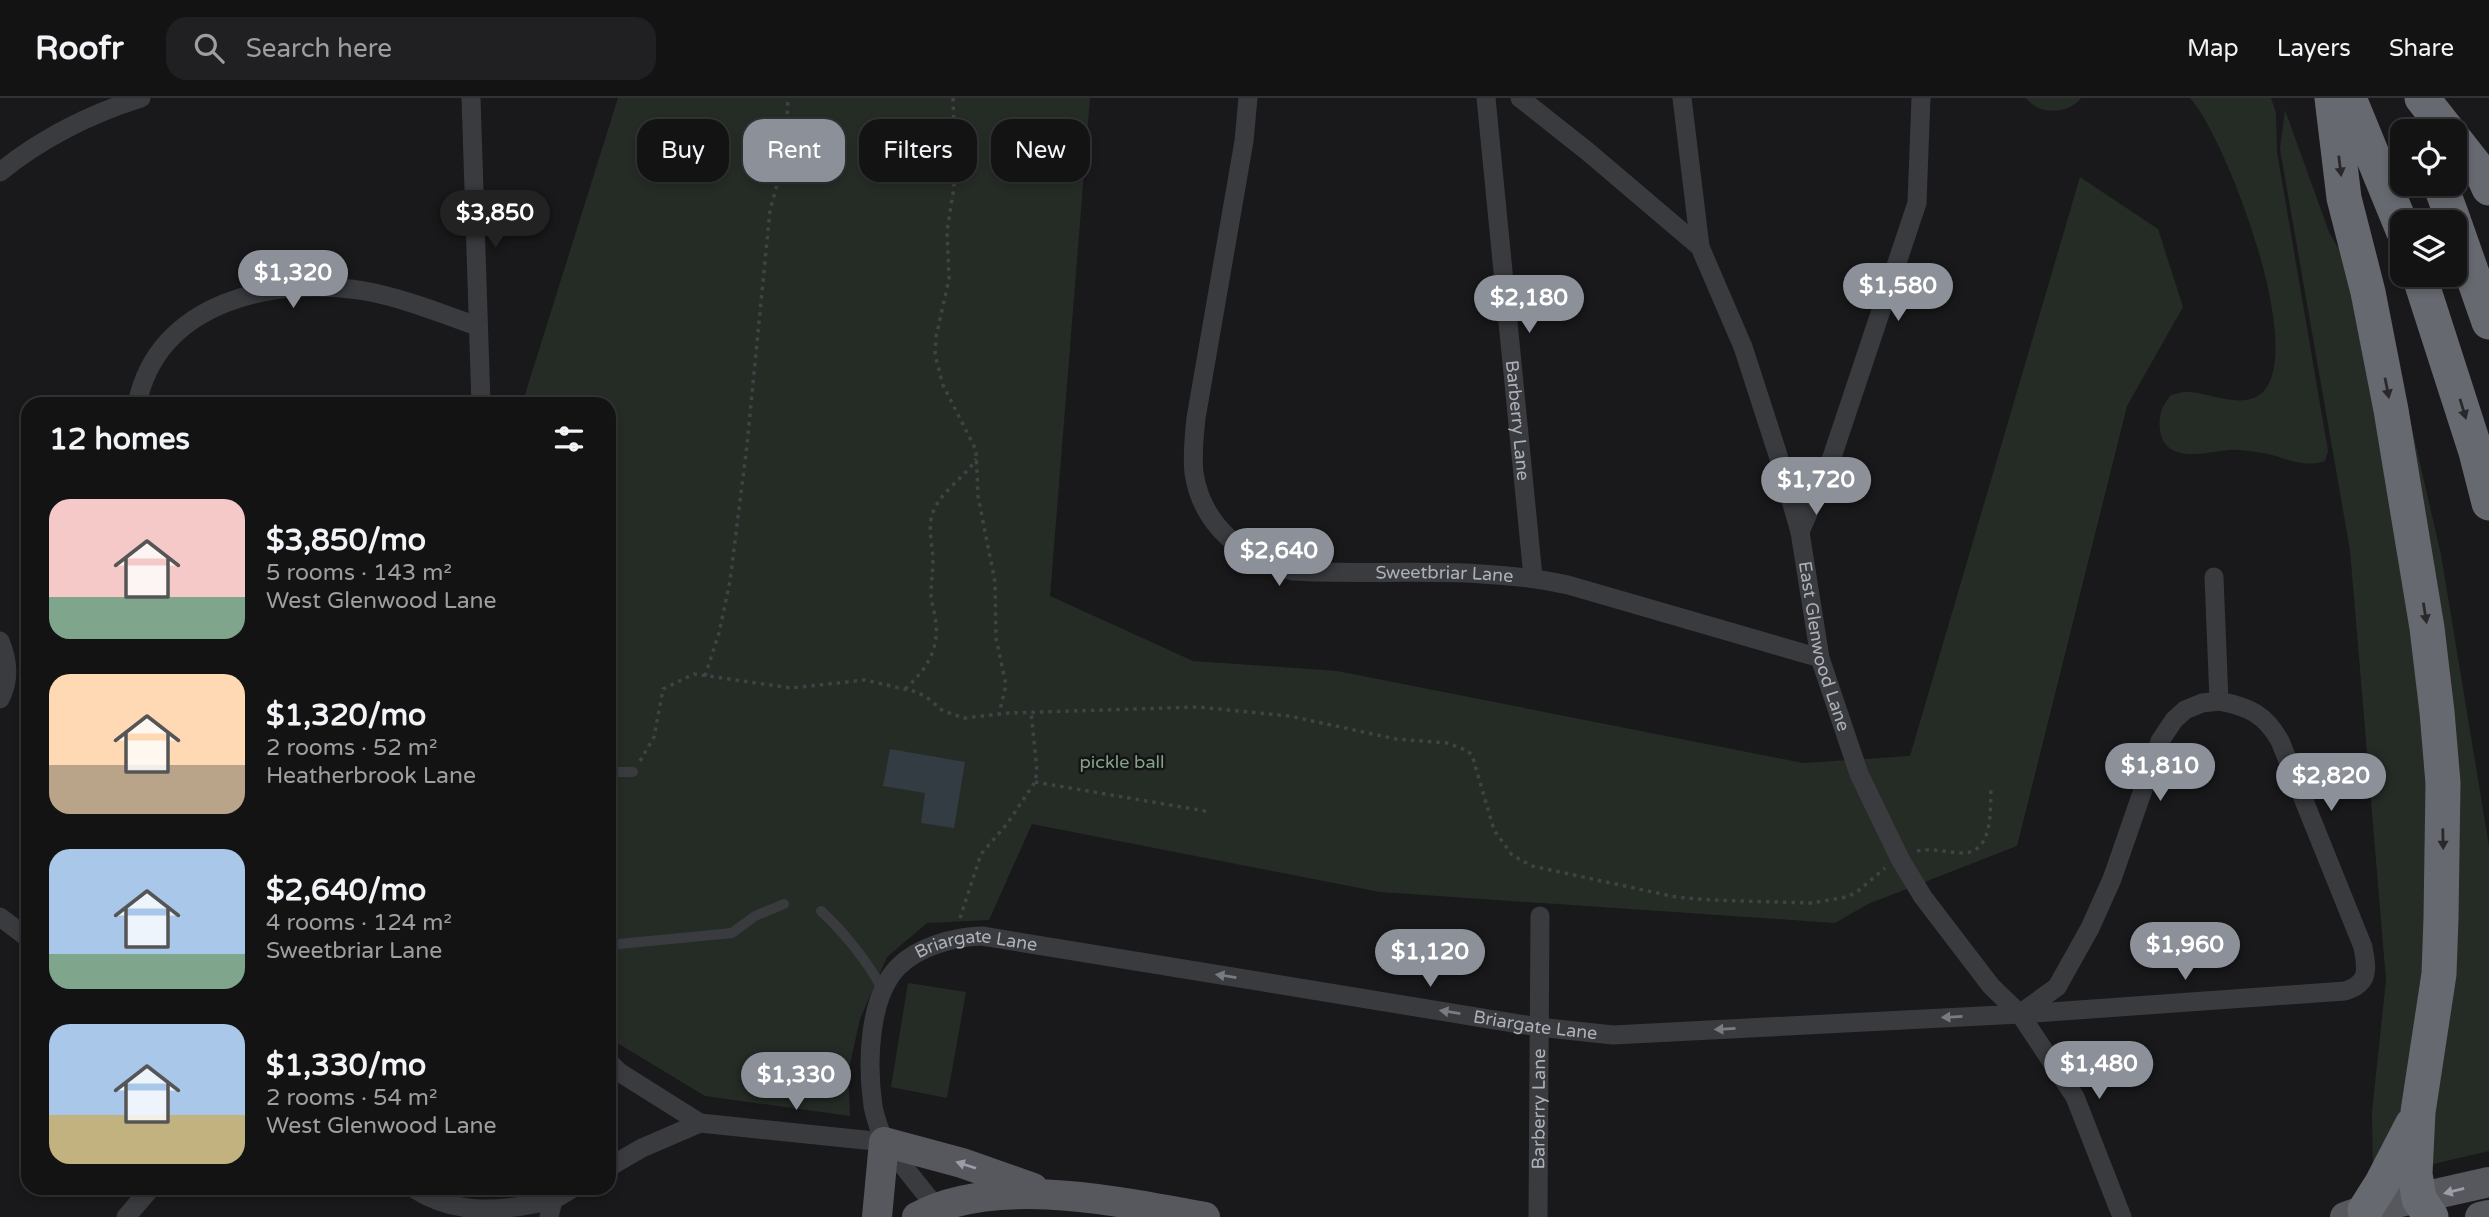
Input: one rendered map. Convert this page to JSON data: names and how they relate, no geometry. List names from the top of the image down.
{
  "streets": {
    "street": [
      "Barberry Lane",
      "Sweetbriar Lane",
      "East Glenwood Lane",
      "Briargate Lane"
    ]
  },
  "crossings": [
    ["Barberry Lane", "Sweetbriar Lane"],
    ["Barberry Lane", "Briargate Lane"],
    ["Sweetbriar Lane", "East Glenwood Lane"],
    ["East Glenwood Lane", "Briargate Lane"]
  ],
  "one_way": ["Briargate Lane"],
  "parks": ["pickle ball"],
  "page": {
    "header": "Roofr",
    "search": "Search here",
    "nav": ["Map", "Layers", "Share"],
    "chip": [
      "Buy",
      "Rent",
      "Filters",
      "New"
    ],
    "price": [
      "$3,850",
      "$1,320",
      "$1,580",
      "$2,180",
      "$1,720",
      "$2,640",
      "$1,810",
      "$2,820",
      "$1,960",
      "$1,120",
      "$1,480",
      "$1,330"
    ],
    "heading": "12 homes",
    "list": [
      {
        "name": "$3,850/mo",
        "note": "5 rooms · 143 m² · West Glenwood Lane"
      },
      {
        "name": "$1,320/mo",
        "note": "2 rooms · 52 m² · Heatherbrook Lane"
      },
      {
        "name": "$2,640/mo",
        "note": "4 rooms · 124 m² · Sweetbriar Lane"
      },
      {
        "name": "$1,330/mo",
        "note": "2 rooms · 54 m² · West Glenwood Lane"
      }
    ]
  }
}
